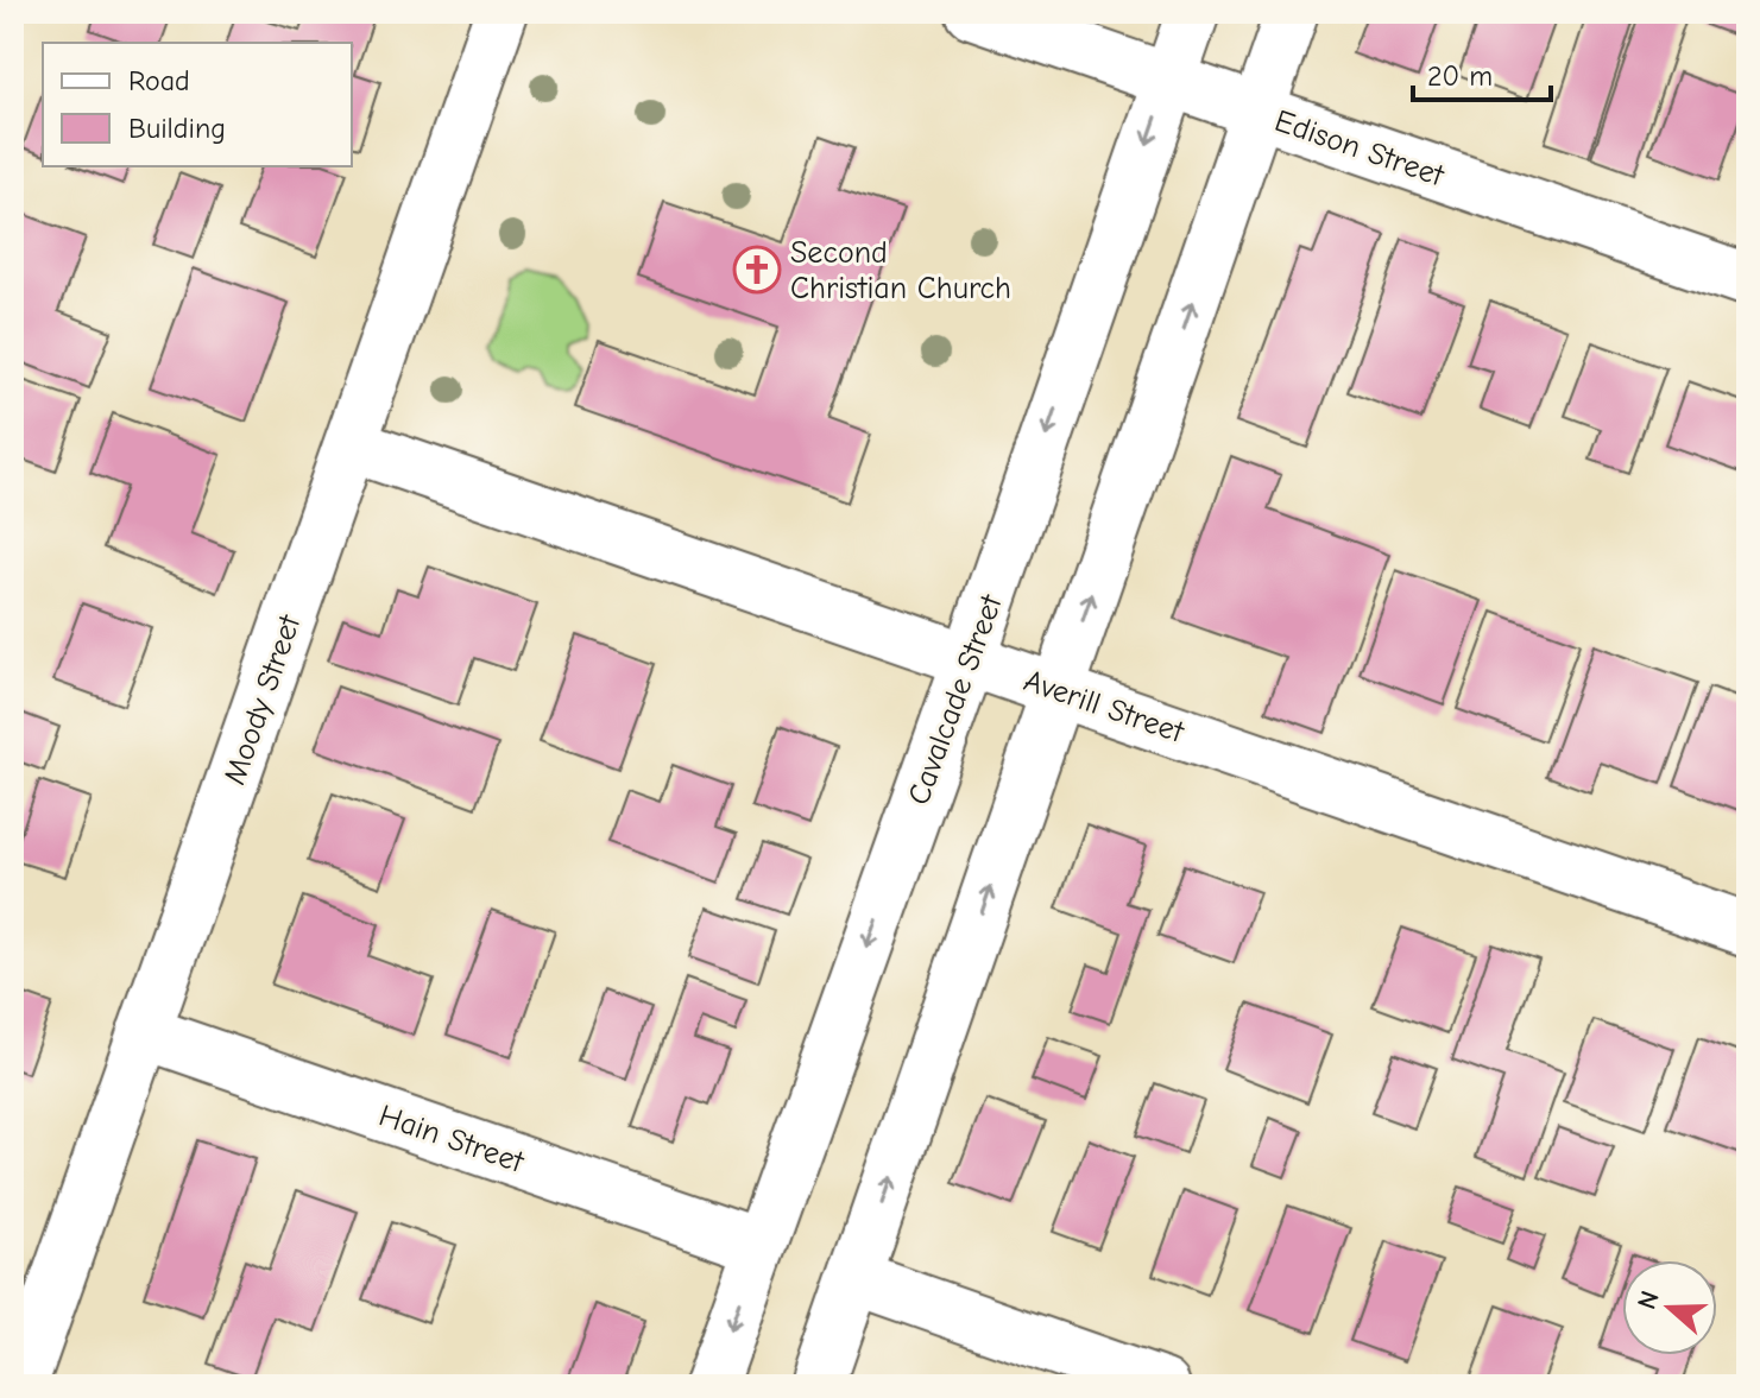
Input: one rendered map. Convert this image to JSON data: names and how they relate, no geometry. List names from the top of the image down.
{
  "streets": {
    "street": [
      "Edison Street",
      "Moody Street",
      "Cavalcade Street",
      "Averill Street",
      "Hain Street"
    ]
  },
  "crossings": [
    ["Edison Street", "Cavalcade Street"],
    ["Moody Street", "Averill Street"],
    ["Moody Street", "Hain Street"],
    ["Cavalcade Street", "Averill Street"],
    ["Cavalcade Street", "Hain Street"]
  ],
  "places": {
    "church": ["Second Christian Church"]
  },
  "legend": ["Road", "Building"],
  "scale_bar": "20 m",
  "north": "left"
}
